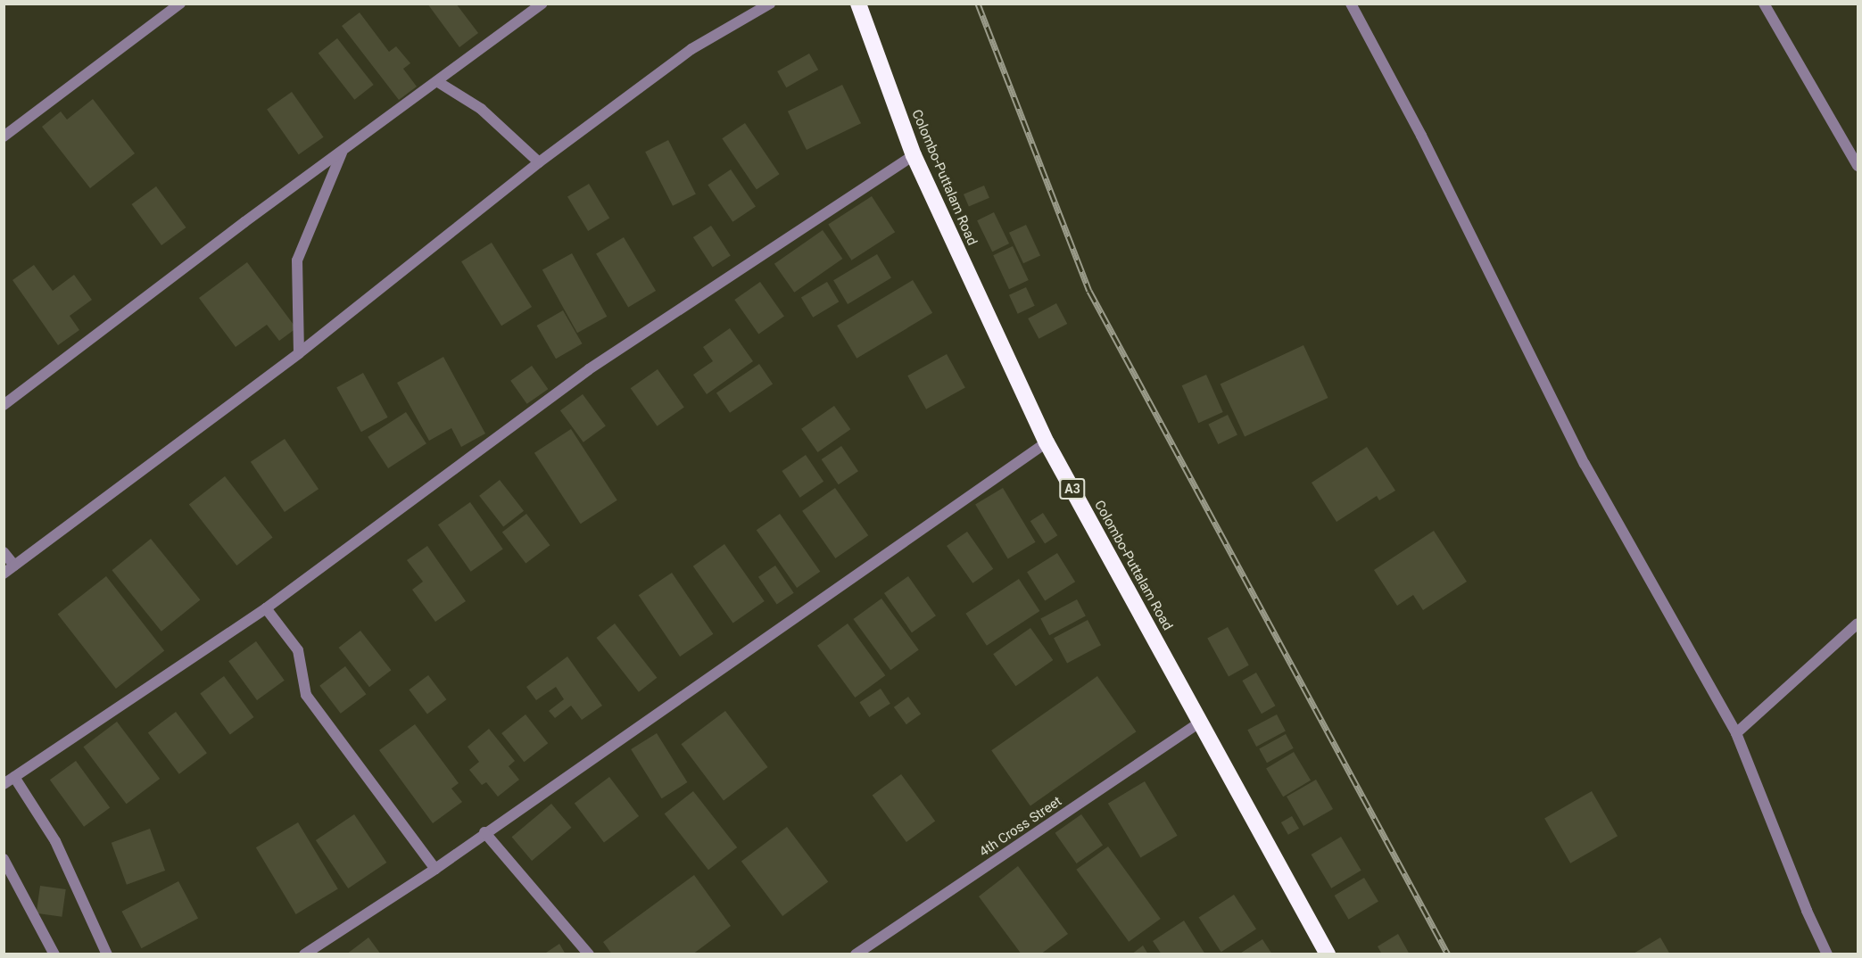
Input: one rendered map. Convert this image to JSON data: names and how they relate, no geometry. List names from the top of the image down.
{
  "streets": {
    "highway": ["Colombo-Puttalam Road", "A3"],
    "street": ["4th Cross Street"]
  },
  "crossings": [
    ["Colombo-Puttalam Road", "4th Cross Street"]
  ]
}
